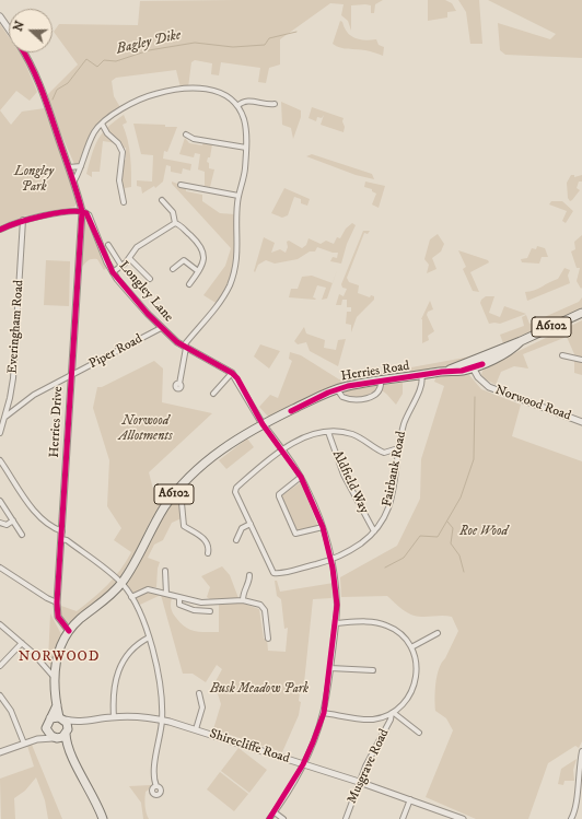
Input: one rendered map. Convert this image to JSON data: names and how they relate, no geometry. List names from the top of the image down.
{
  "streets": {
    "main road": ["A6102", "Herries Road"],
    "street": [
      "Longley Lane",
      "Everingham Road",
      "Piper Road",
      "Norwood Road",
      "Herries Drive",
      "Fairbank Road",
      "Aldfield Way",
      "Shirecliffe Road",
      "Musgrave Road"
    ]
  },
  "crossings": [
    ["Longley Lane", "Piper Road"],
    ["Longley Lane", "Herries Drive"],
    ["Everingham Road", "Piper Road"],
    ["Piper Road", "Herries Drive"],
    ["Herries Road", "Norwood Road"],
    ["Herries Road", "Herries Drive"],
    ["Herries Road", "Fairbank Road"],
    ["Herries Road", "Shirecliffe Road"],
    ["Fairbank Road", "Aldfield Way"],
    ["Shirecliffe Road", "Musgrave Road"]
  ],
  "districts": ["NORWOOD"],
  "water": ["Bagley Dike"],
  "parks": [
    "Longley Park",
    "Norwood Allotments",
    "Roe Wood",
    "Busk Meadow Park"
  ],
  "north": "left"
}
